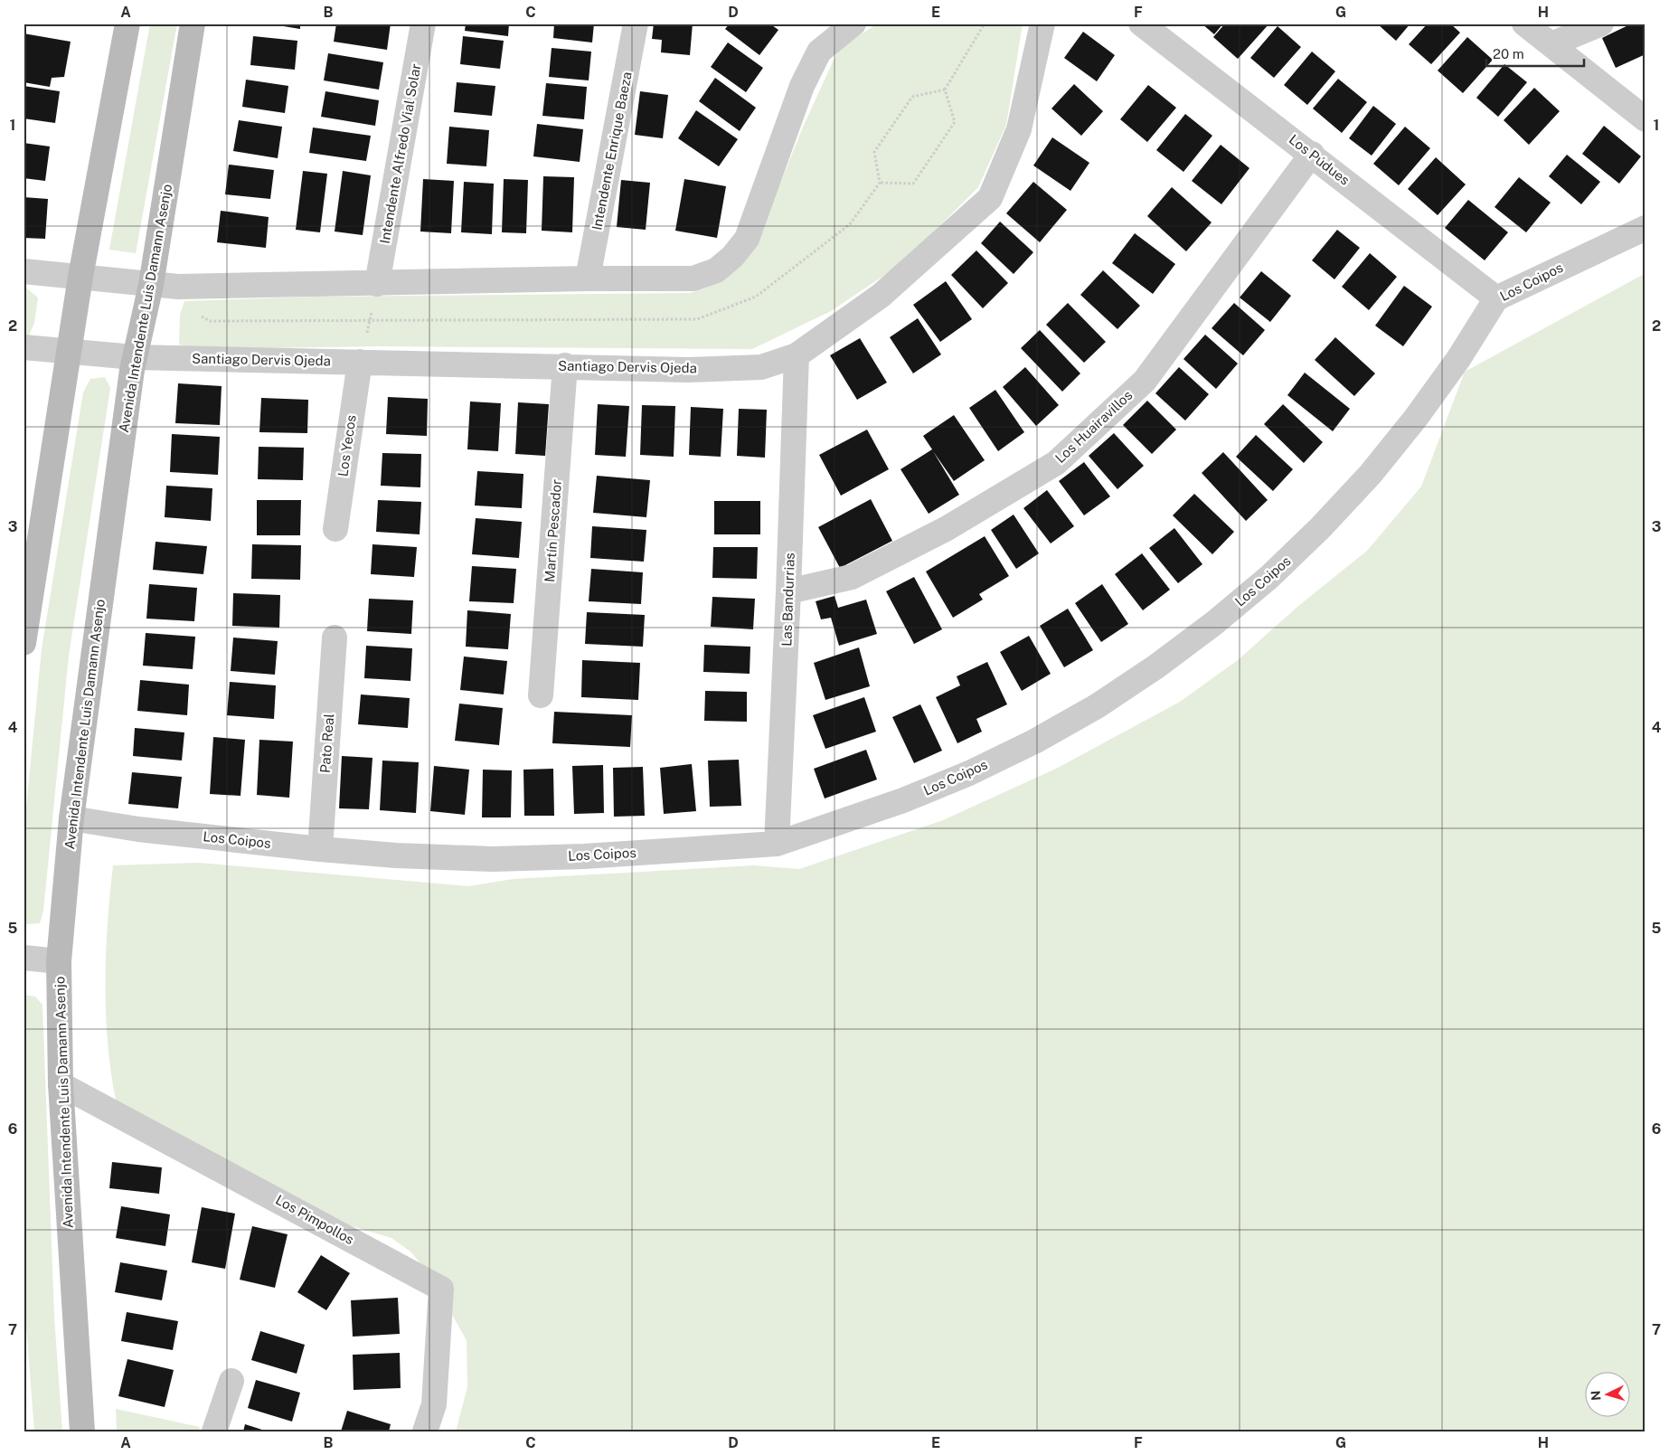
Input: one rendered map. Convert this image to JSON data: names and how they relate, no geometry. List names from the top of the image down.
{
  "streets": {
    "main road": ["Avenida Intendente Luis Damann Asenjo"],
    "street": [
      "Intendente Enrique Baeza",
      "Intendente Alfredo Vial Solar",
      "Los Púdues",
      "Los Coipos",
      "Santiago Dervis Ojeda",
      "Los Huairavillos",
      "Los Yecos",
      "Martín Pescador",
      "Las Bandurrias",
      "Pato Real",
      "Los Pimpollos"
    ]
  },
  "crossings": [
    ["Los Púdues", "Los Coipos"],
    ["Los Púdues", "Los Huairavillos"],
    ["Los Coipos", "Avenida Intendente Luis Damann Asenjo"],
    ["Los Coipos", "Las Bandurrias"],
    ["Los Coipos", "Pato Real"],
    ["Avenida Intendente Luis Damann Asenjo", "Santiago Dervis Ojeda"],
    ["Avenida Intendente Luis Damann Asenjo", "Los Pimpollos"],
    ["Santiago Dervis Ojeda", "Los Yecos"],
    ["Santiago Dervis Ojeda", "Martín Pescador"],
    ["Santiago Dervis Ojeda", "Las Bandurrias"],
    ["Los Huairavillos", "Las Bandurrias"]
  ],
  "scale_bar": "20 m",
  "north": "left",
  "grid": {
    "columns": [
      "A",
      "B",
      "C",
      "D",
      "E",
      "F",
      "G",
      "H"
    ],
    "rows": [
      "1",
      "2",
      "3",
      "4",
      "5",
      "6",
      "7"
    ]
  }
}
